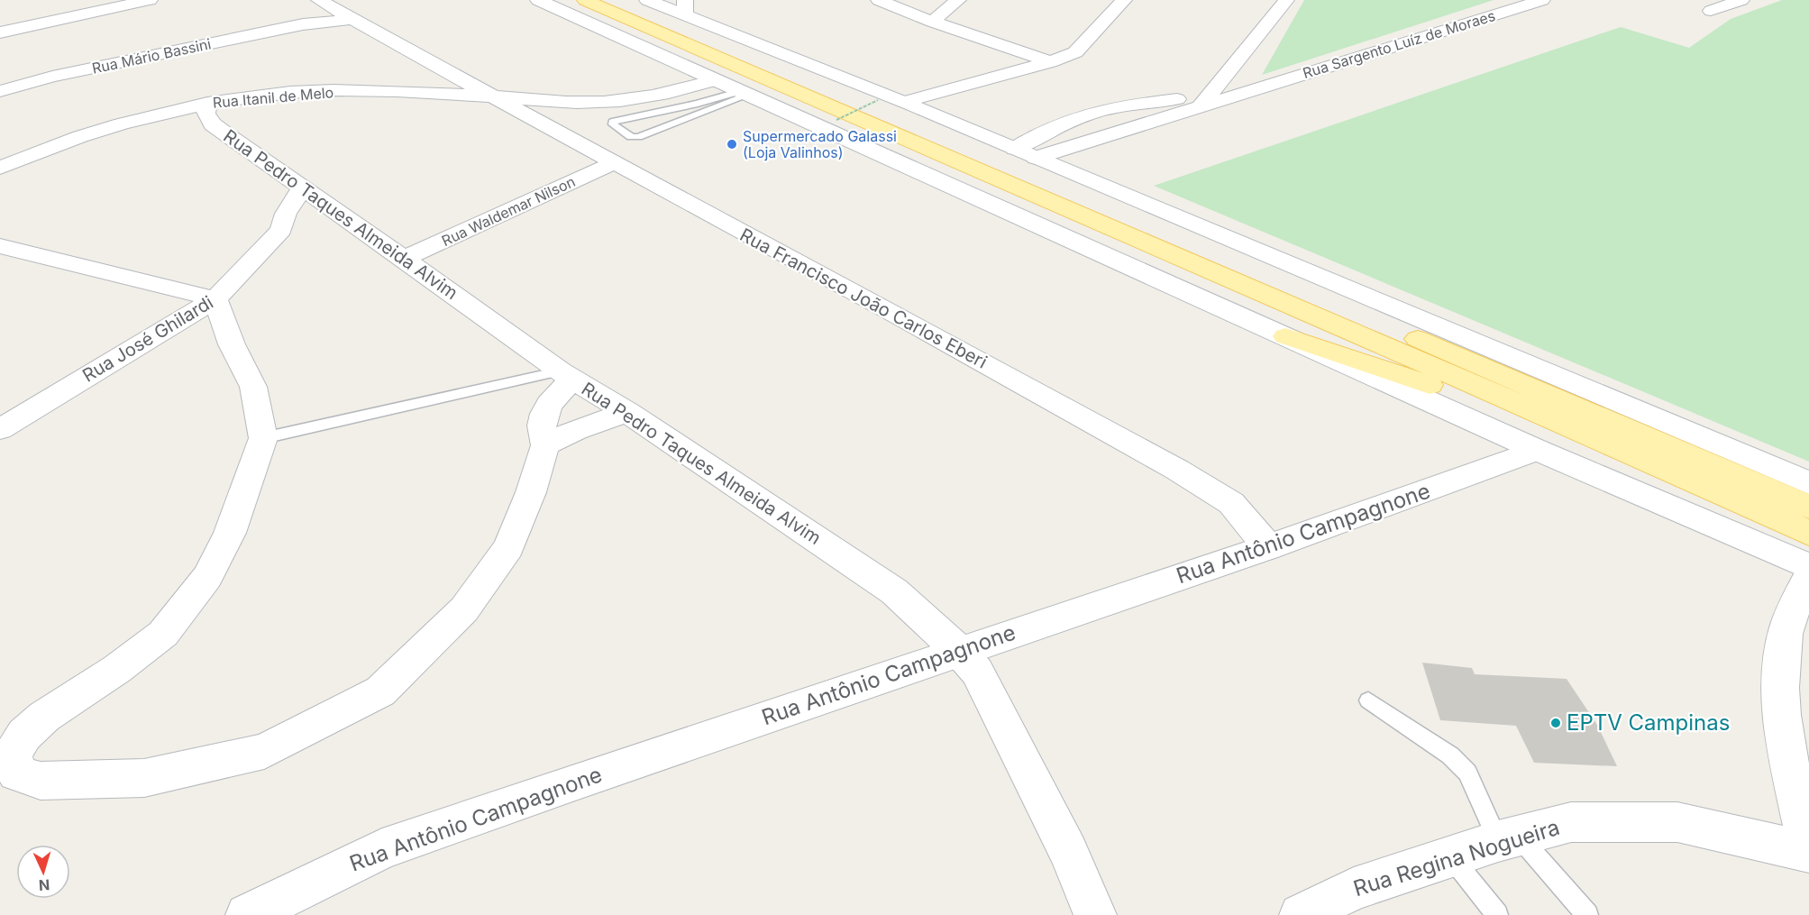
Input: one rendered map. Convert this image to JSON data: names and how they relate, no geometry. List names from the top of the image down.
{
  "streets": {
    "street": [
      "Rua Sargento Luíz de Moraes",
      "Rua Mário Bassini",
      "Rua Itanil de Melo",
      "Rua Waldemar Nilson",
      "Rua Pedro Taques Almeida Alvim",
      "Rua Francisco João Carlos Eberi",
      "Rua José Ghilardi",
      "Rua Antônio Campagnone",
      "Rua Regina Nogueira"
    ]
  },
  "crossings": [
    ["Rua Mário Bassini", "Rua Francisco João Carlos Eberi"],
    ["Rua Itanil de Melo", "Rua Pedro Taques Almeida Alvim"],
    ["Rua Itanil de Melo", "Rua Francisco João Carlos Eberi"],
    ["Rua Waldemar Nilson", "Rua Pedro Taques Almeida Alvim"],
    ["Rua Waldemar Nilson", "Rua Francisco João Carlos Eberi"],
    ["Rua Pedro Taques Almeida Alvim", "Rua José Ghilardi"],
    ["Rua Pedro Taques Almeida Alvim", "Rua Antônio Campagnone"],
    ["Rua Francisco João Carlos Eberi", "Rua Antônio Campagnone"]
  ],
  "places": ["Supermercado Galassi (Loja Valinhos)", "EPTV Campinas"],
  "north": "bottom"
}
